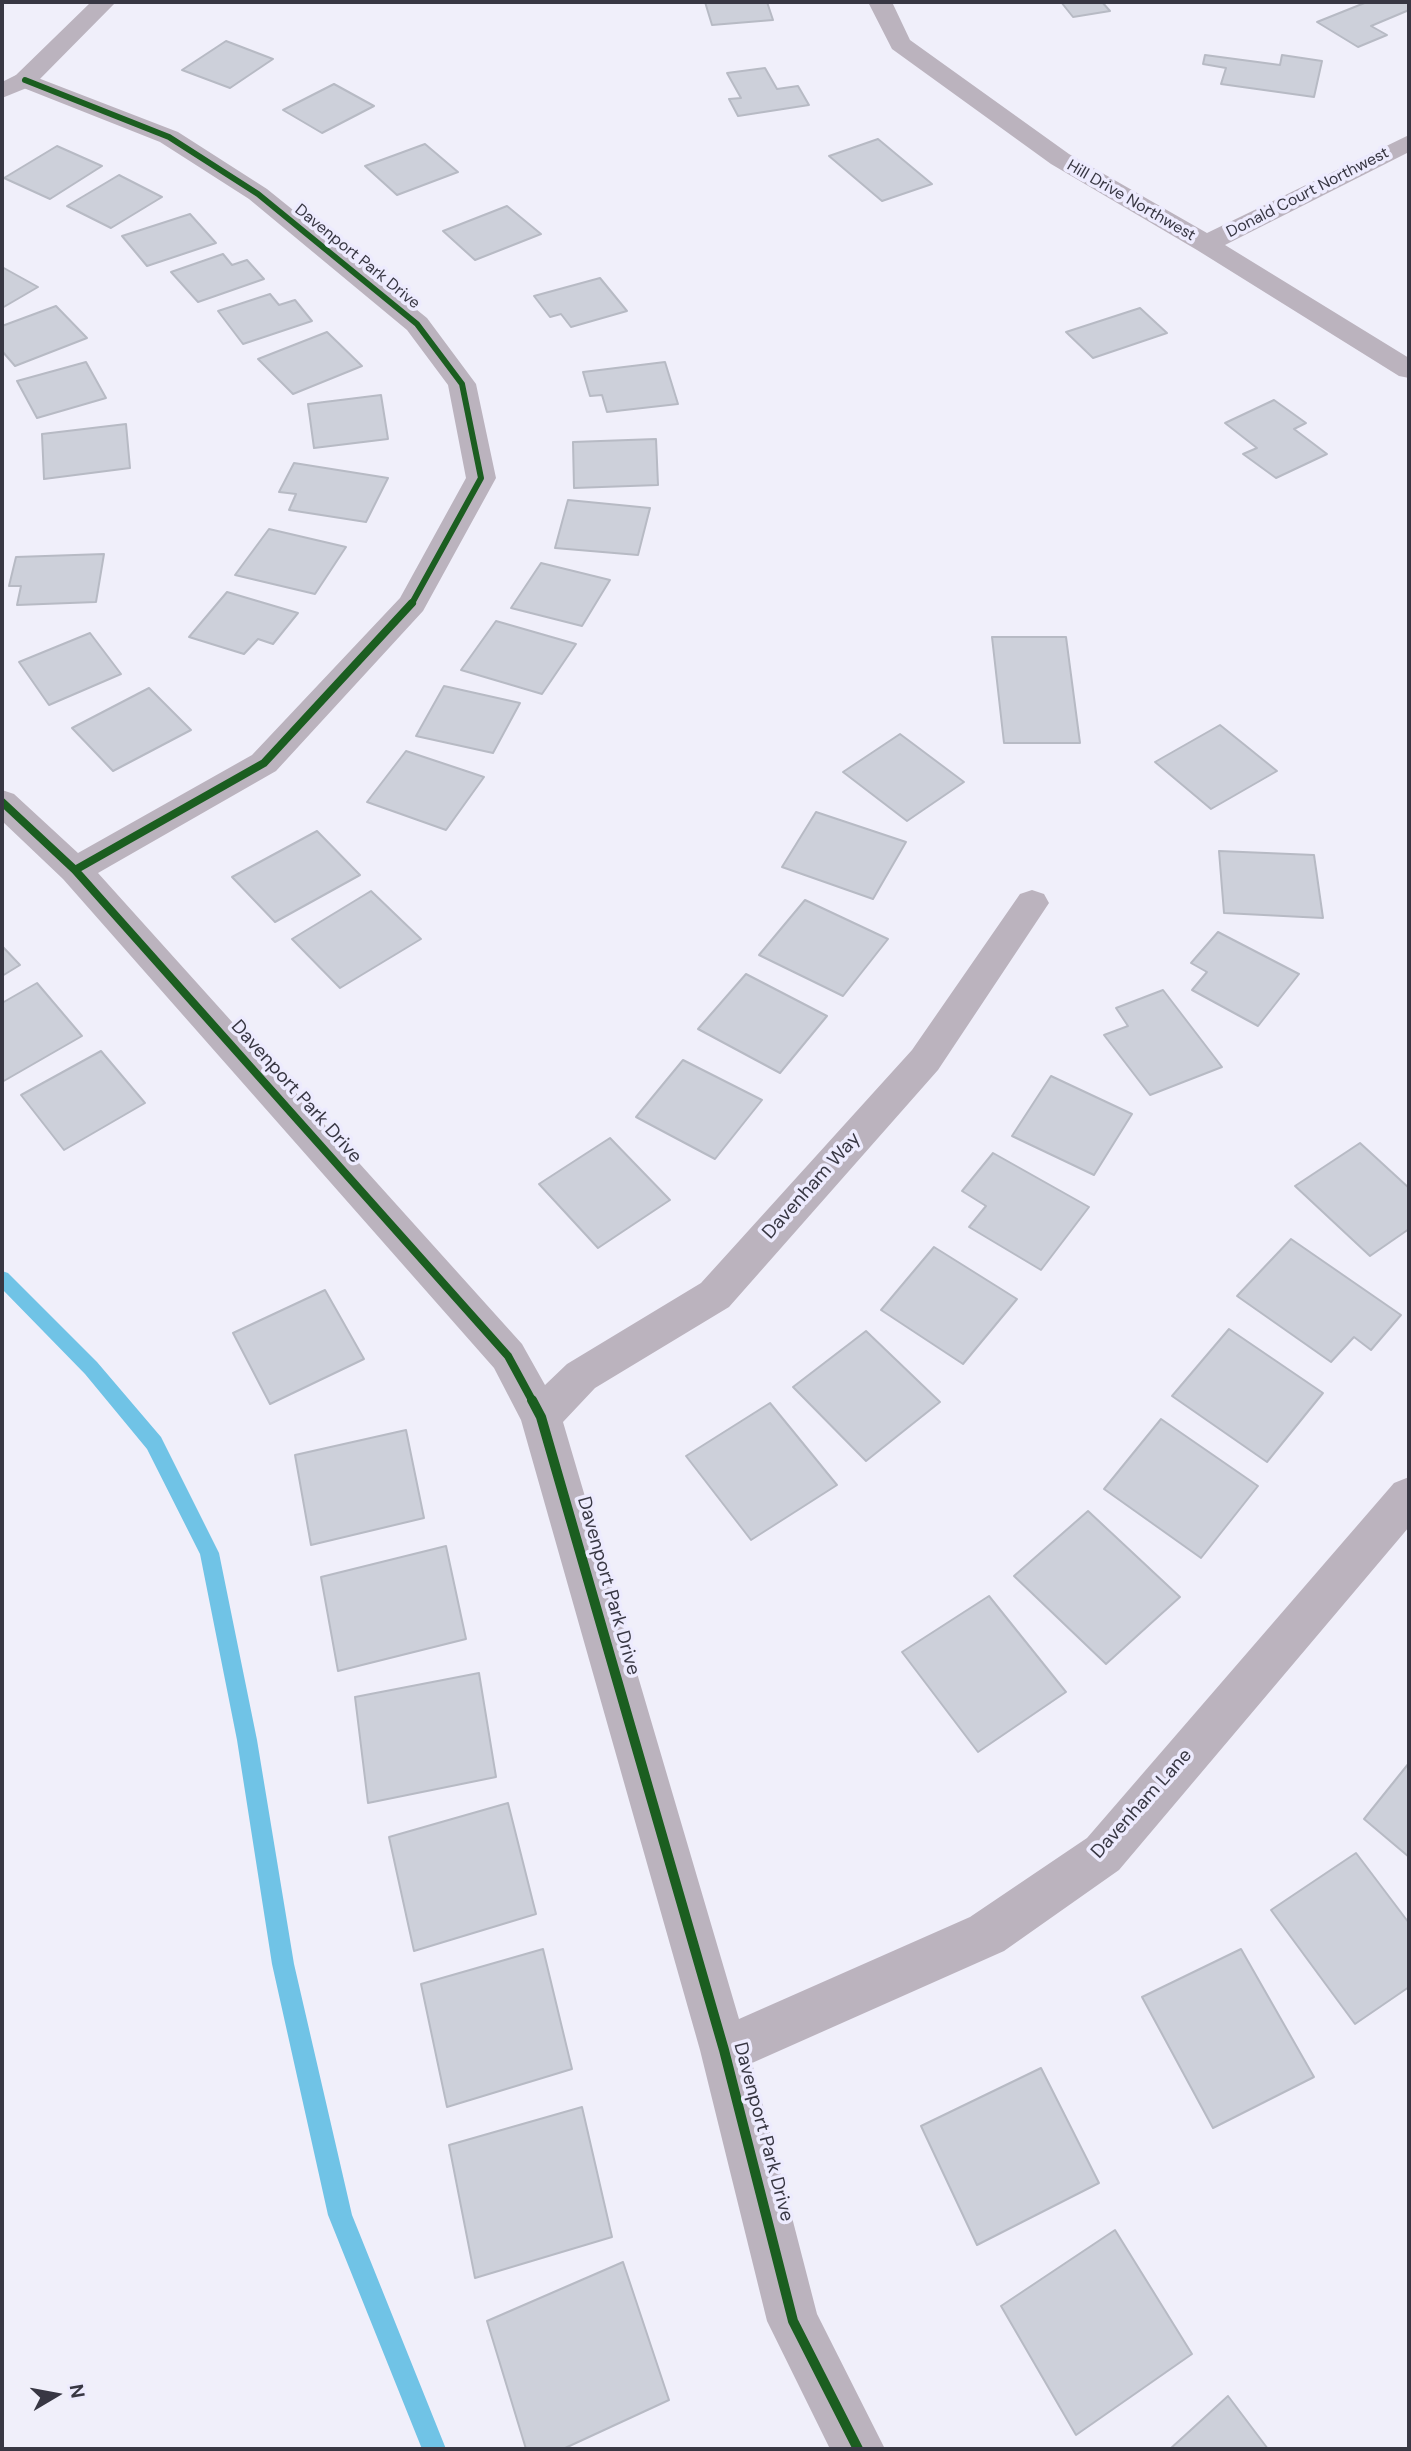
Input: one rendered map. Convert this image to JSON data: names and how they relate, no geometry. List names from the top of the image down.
{
  "streets": {
    "street": [
      "Donald Court Northwest",
      "Hill Drive Northwest",
      "Davenport Park Drive",
      "Davenham Way",
      "Davenham Lane"
    ]
  },
  "crossings": [
    ["Donald Court Northwest", "Hill Drive Northwest"],
    ["Davenport Park Drive", "Davenham Way"],
    ["Davenport Park Drive", "Davenham Lane"]
  ],
  "north": "right"
}
